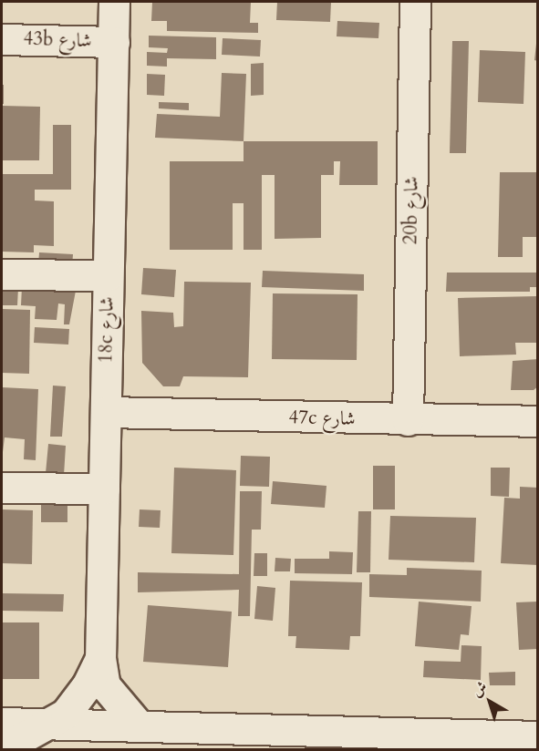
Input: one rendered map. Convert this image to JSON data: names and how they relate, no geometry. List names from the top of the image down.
{
  "streets": {
    "street": [
      "43b شارع",
      "20b شارع",
      "18c شارع",
      "47c شارع"
    ]
  },
  "crossings": [
    ["43b شارع", "18c شارع"],
    ["20b شارع", "47c شارع"],
    ["18c شارع", "47c شارع"]
  ],
  "north": "top left"
}
